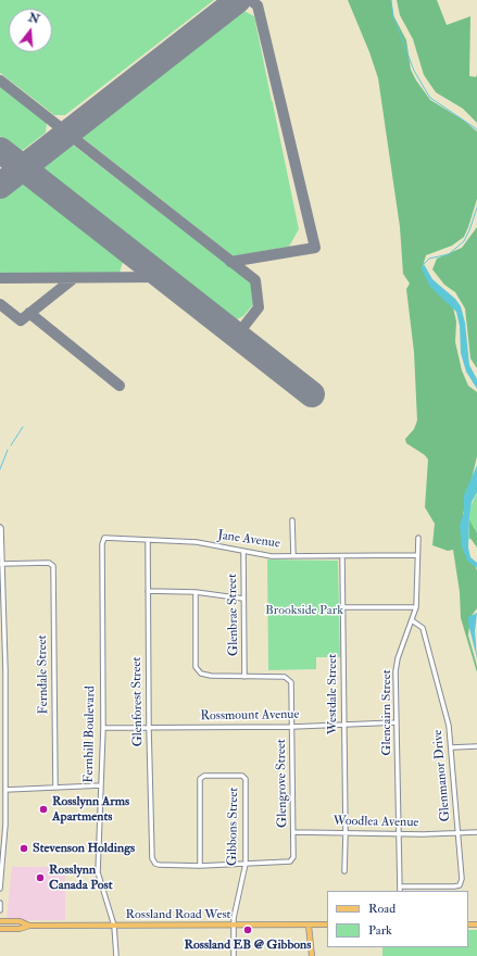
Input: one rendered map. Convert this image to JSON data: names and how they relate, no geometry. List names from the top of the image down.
{
  "streets": {
    "main road": ["Rossland Road West"],
    "street": [
      "Jane Avenue",
      "Glenbrae Street",
      "Ferndale Street",
      "Westdale Street",
      "Glenforest Street",
      "Glencairn Street",
      "Rossmount Avenue",
      "Fernhill Boulevard",
      "Glenmanor Drive",
      "Glengrove Street",
      "Woodlea Avenue",
      "Gibbons Street"
    ]
  },
  "crossings": [
    ["Jane Avenue", "Glenbrae Street"],
    ["Jane Avenue", "Westdale Street"],
    ["Jane Avenue", "Glenforest Street"],
    ["Jane Avenue", "Glencairn Street"],
    ["Jane Avenue", "Fernhill Boulevard"],
    ["Glenbrae Street", "Glengrove Street"],
    ["Westdale Street", "Rossmount Avenue"],
    ["Westdale Street", "Woodlea Avenue"],
    ["Glenforest Street", "Rossmount Avenue"],
    ["Glenforest Street", "Gibbons Street"],
    ["Glencairn Street", "Rossmount Avenue"],
    ["Glencairn Street", "Glenmanor Drive"],
    ["Glencairn Street", "Woodlea Avenue"],
    ["Rossmount Avenue", "Fernhill Boulevard"],
    ["Rossmount Avenue", "Glengrove Street"],
    ["Fernhill Boulevard", "Rossland Road West"],
    ["Glenmanor Drive", "Woodlea Avenue"],
    ["Glengrove Street", "Woodlea Avenue"],
    ["Glengrove Street", "Gibbons Street"],
    ["Gibbons Street", "Rossland Road West"]
  ],
  "parks": ["Brookside Park"],
  "places": [
    "Rosslynn Arms Apartments",
    "Stevenson Holdings",
    "Rosslynn Canada Post",
    "Rossland EB @ Gibbons"
  ],
  "legend": ["Road", "Park"],
  "north": "top"
}
